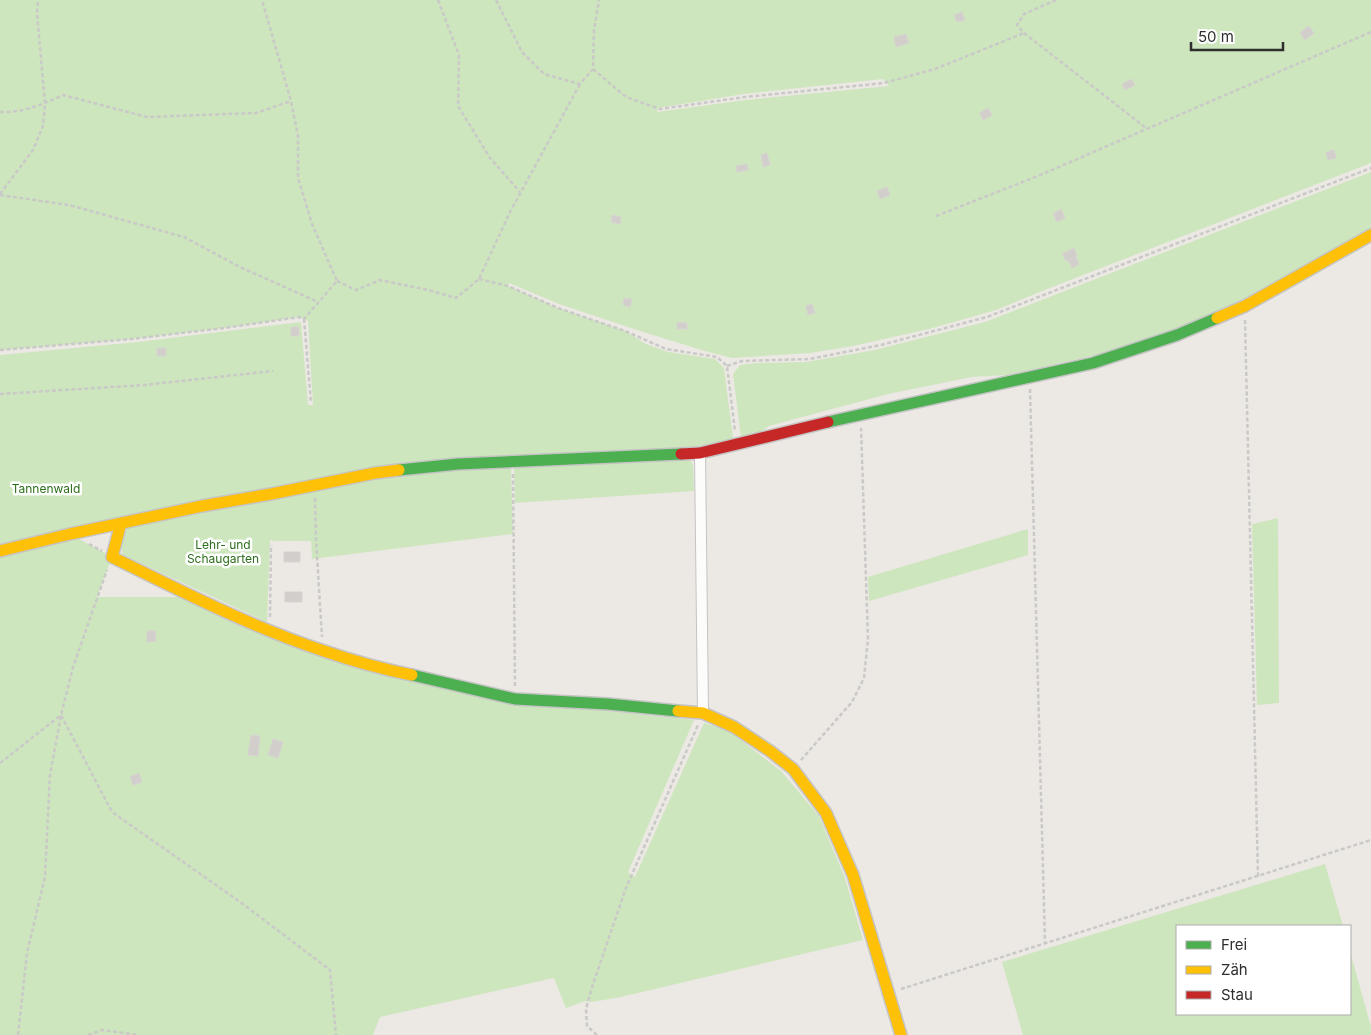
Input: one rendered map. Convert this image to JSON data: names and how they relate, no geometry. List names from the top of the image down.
{
  "parks": ["Tannenwald", "Lehr- und Schaugarten"],
  "legend": ["Frei", "Zäh", "Stau"],
  "scale_bar": "50 m"
}
